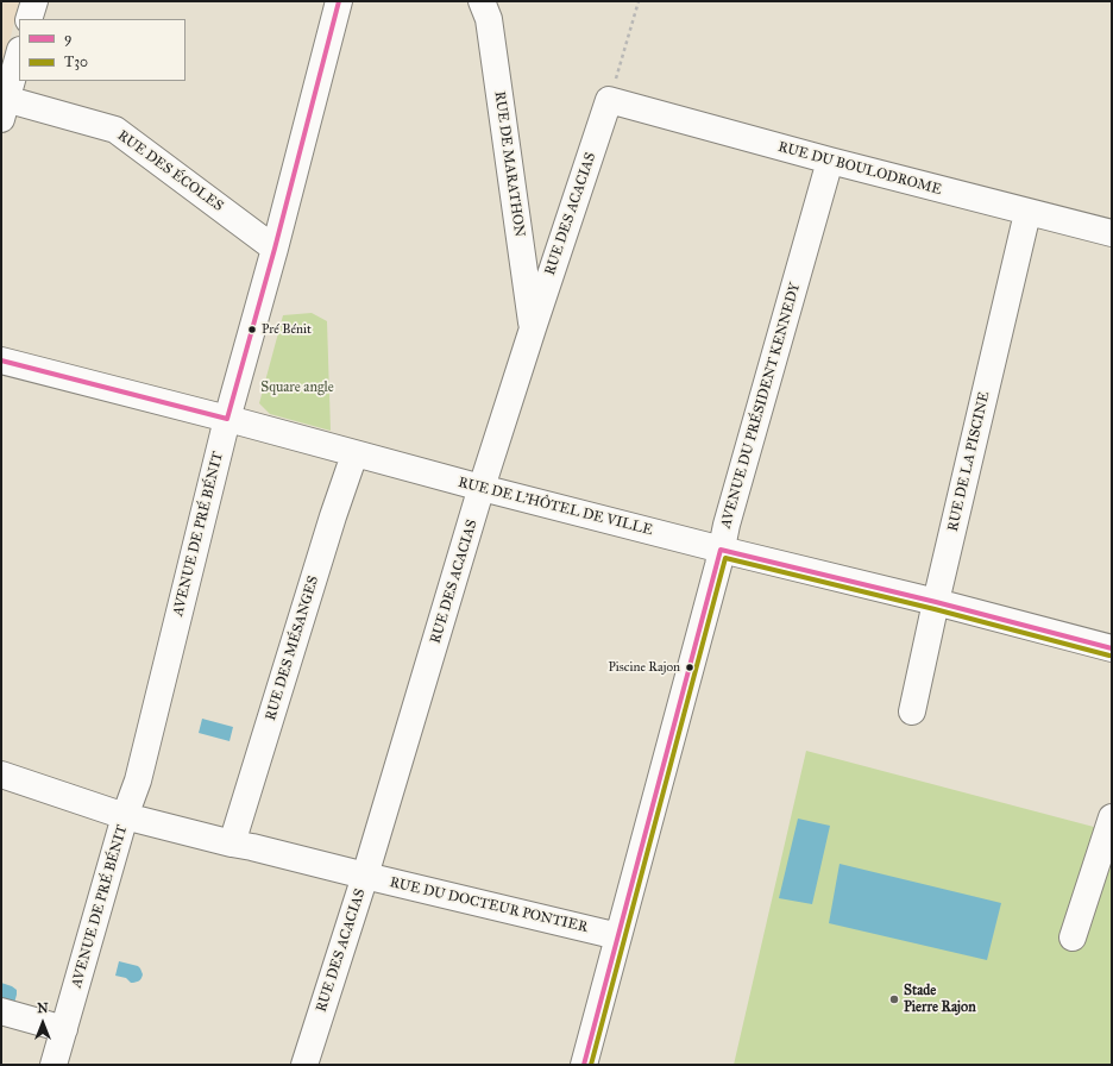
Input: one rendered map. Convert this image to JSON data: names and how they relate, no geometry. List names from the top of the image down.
{
  "streets": {
    "street": [
      "RUE DE MARATHON",
      "RUE DU BOULODROME",
      "RUE DES ÉCOLES",
      "RUE DES ACACIAS",
      "AVENUE DU PRÉSIDENT KENNEDY",
      "RUE DE LA PISCINE",
      "RUE DE L'HÔTEL DE VILLE",
      "AVENUE DE PRÉ BÉNIT",
      "RUE DES MÉSANGES",
      "RUE DU DOCTEUR PONTIER"
    ]
  },
  "crossings": [
    ["RUE DE MARATHON", "RUE DES ACACIAS"],
    ["RUE DU BOULODROME", "RUE DES ACACIAS"],
    ["RUE DU BOULODROME", "AVENUE DU PRÉSIDENT KENNEDY"],
    ["RUE DU BOULODROME", "RUE DE LA PISCINE"],
    ["RUE DES ÉCOLES", "AVENUE DE PRÉ BÉNIT"],
    ["RUE DES ACACIAS", "RUE DE L'HÔTEL DE VILLE"],
    ["RUE DES ACACIAS", "RUE DU DOCTEUR PONTIER"],
    ["AVENUE DU PRÉSIDENT KENNEDY", "RUE DE L'HÔTEL DE VILLE"],
    ["AVENUE DU PRÉSIDENT KENNEDY", "RUE DU DOCTEUR PONTIER"],
    ["RUE DE LA PISCINE", "RUE DE L'HÔTEL DE VILLE"],
    ["RUE DE L'HÔTEL DE VILLE", "AVENUE DE PRÉ BÉNIT"],
    ["RUE DE L'HÔTEL DE VILLE", "RUE DES MÉSANGES"],
    ["AVENUE DE PRÉ BÉNIT", "RUE DU DOCTEUR PONTIER"],
    ["RUE DES MÉSANGES", "RUE DU DOCTEUR PONTIER"]
  ],
  "parks": ["Square angle"],
  "places": ["Pré Bénit", "Piscine Rajon", "Stade Pierre Rajon"],
  "lines": ["transit line 9", "transit line T30"],
  "legend": ["9", "T30"],
  "north": "top"
}
